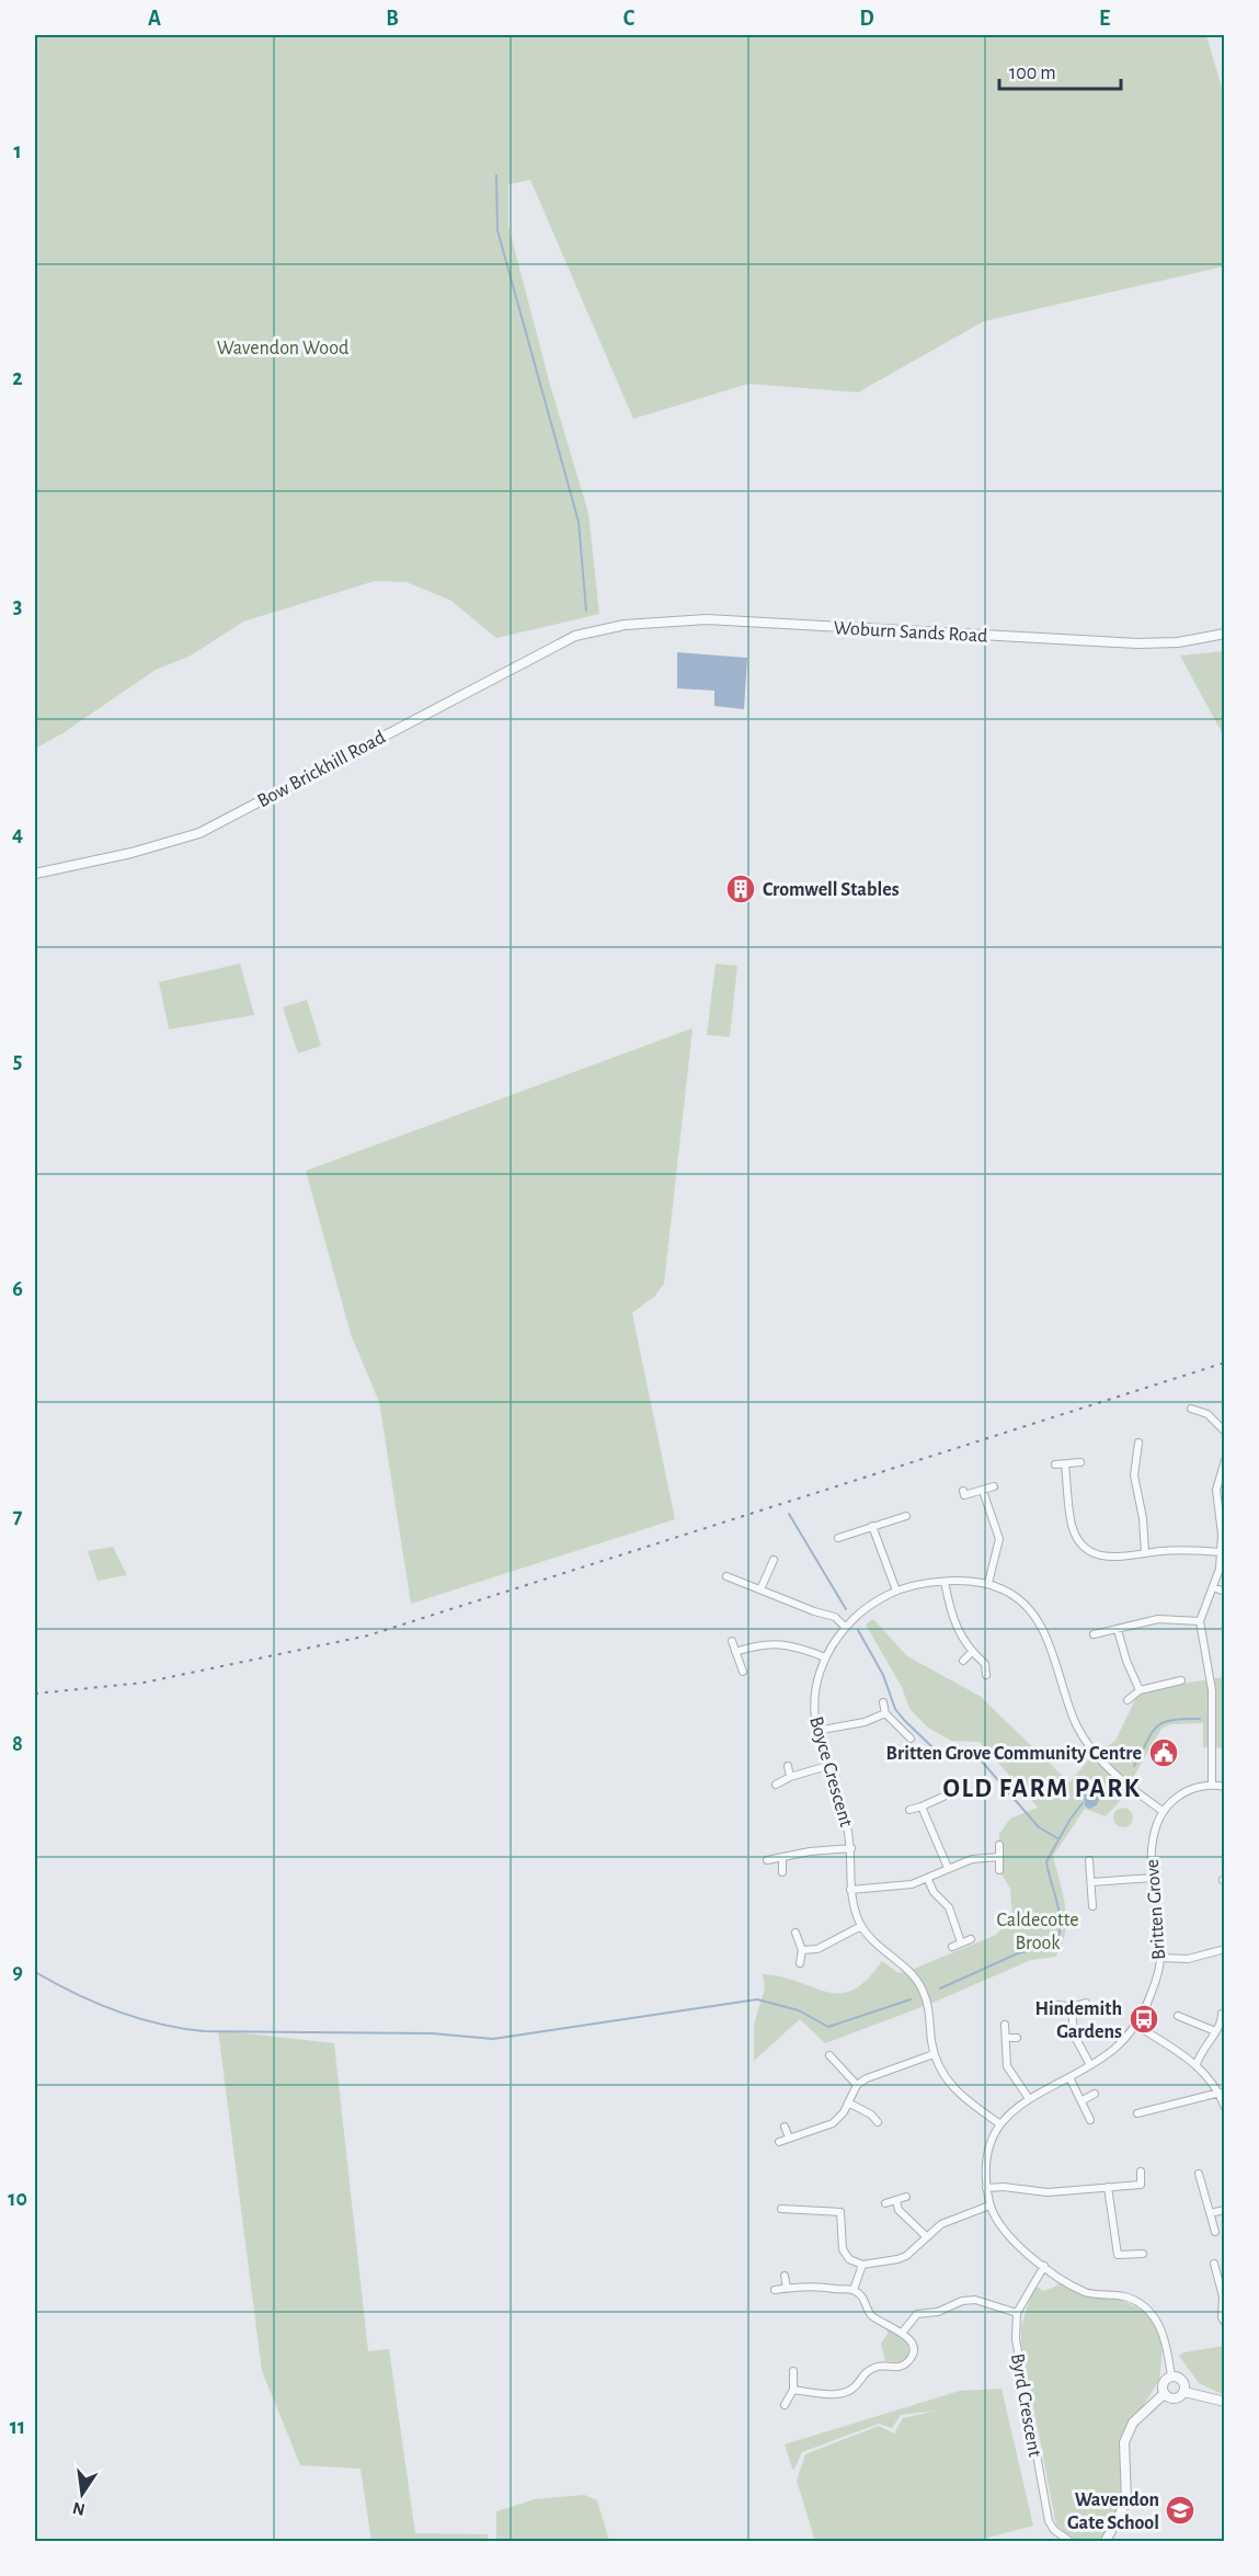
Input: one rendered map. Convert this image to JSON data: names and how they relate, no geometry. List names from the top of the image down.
{
  "streets": {
    "street": [
      "Woburn Sands Road",
      "Bow Brickhill Road",
      "Boyce Crescent",
      "Britten Grove",
      "Byrd Crescent"
    ]
  },
  "crossings": [
    ["Woburn Sands Road", "Bow Brickhill Road"],
    ["Boyce Crescent", "Britten Grove"]
  ],
  "districts": ["OLD FARM PARK"],
  "parks": ["Wavendon Wood", "Caldecotte Brook"],
  "places": {
    "building": ["Cromwell Stables"],
    "public building": ["Britten Grove Community Centre"],
    "bus stop": ["Hindemith Gardens"],
    "school or university": ["Wavendon Gate School"]
  },
  "scale_bar": "100 m",
  "north": "bottom",
  "grid": {
    "columns": [
      "A",
      "B",
      "C",
      "D",
      "E"
    ],
    "rows": [
      "1",
      "2",
      "3",
      "4",
      "5",
      "6",
      "7",
      "8",
      "9",
      "10",
      "11"
    ]
  }
}
